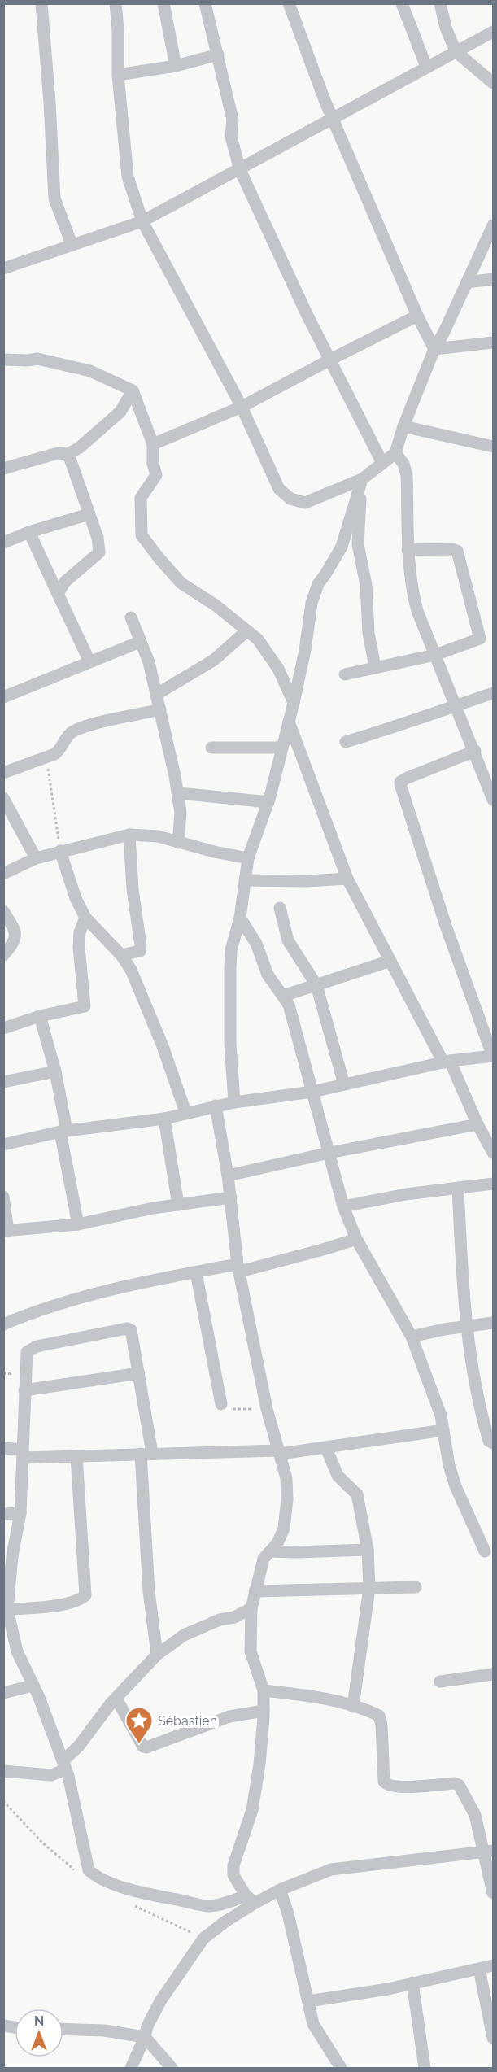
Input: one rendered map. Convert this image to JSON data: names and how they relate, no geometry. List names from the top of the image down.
{
  "places": {
    "place": ["Sébastien"]
  },
  "north": "top"
}
